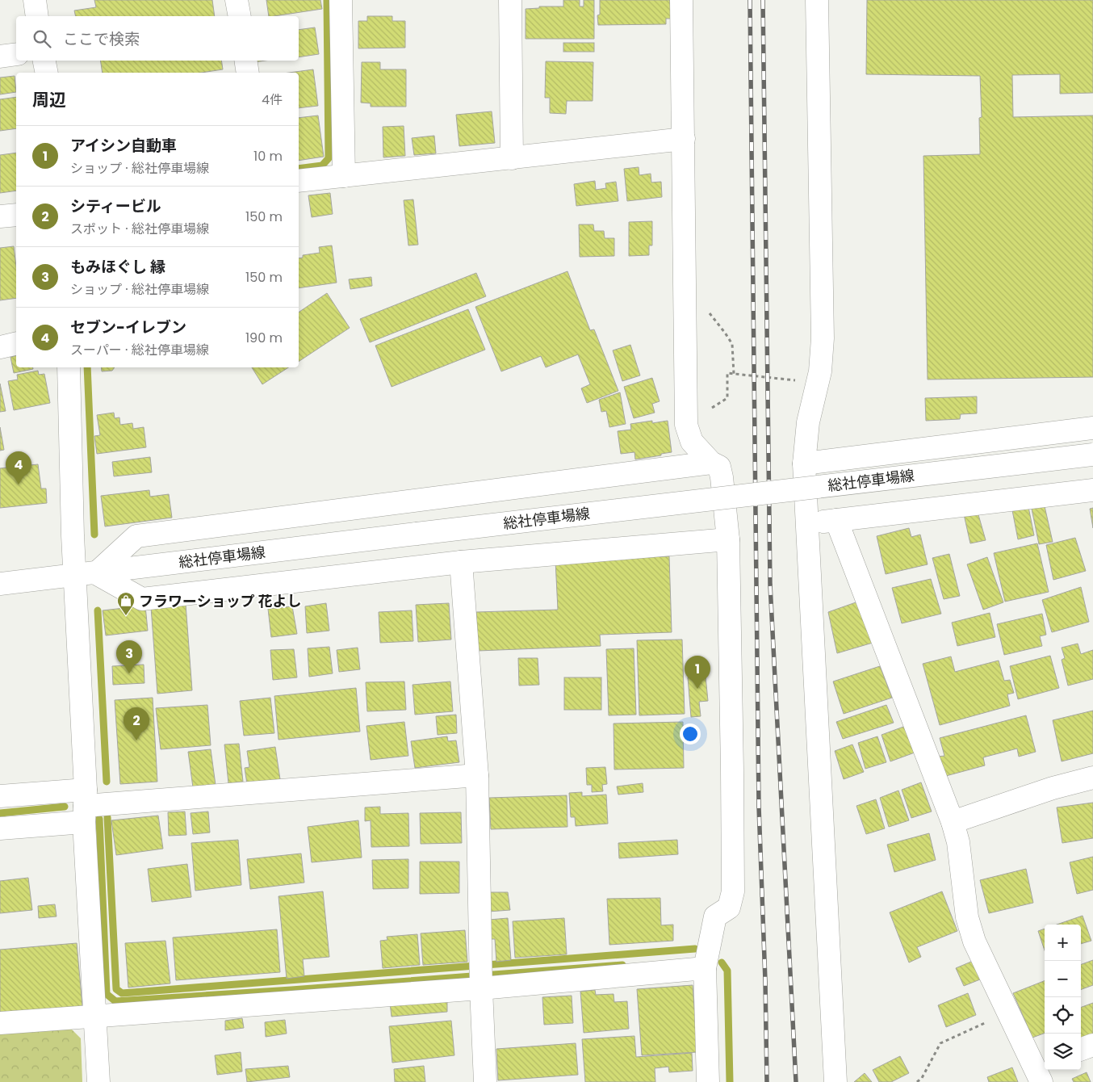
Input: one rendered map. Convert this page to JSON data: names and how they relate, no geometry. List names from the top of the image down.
{
  "streets": {
    "street": ["総社停車場線"]
  },
  "places": {
    "shop": ["フラワーショップ 花よし"]
  },
  "page": {
    "search": "ここで検索",
    "heading": ["周辺", "4件"],
    "list": [
      {
        "mark": "1",
        "name": "アイシン自動車",
        "note": "ショップ · 総社停車場線",
        "value": "10 m"
      },
      {
        "mark": "2",
        "name": "シティービル",
        "note": "スポット · 総社停車場線",
        "value": "150 m"
      },
      {
        "mark": "3",
        "name": "もみほぐし 縁",
        "note": "ショップ · 総社停車場線",
        "value": "150 m"
      },
      {
        "mark": "4",
        "name": "セブン-イレブン",
        "note": "スーパー · 総社停車場線",
        "value": "190 m"
      }
    ],
    "pins": [
      "4",
      "3",
      "1",
      "2"
    ],
    "map_buttons": ["+", "−"]
  }
}
